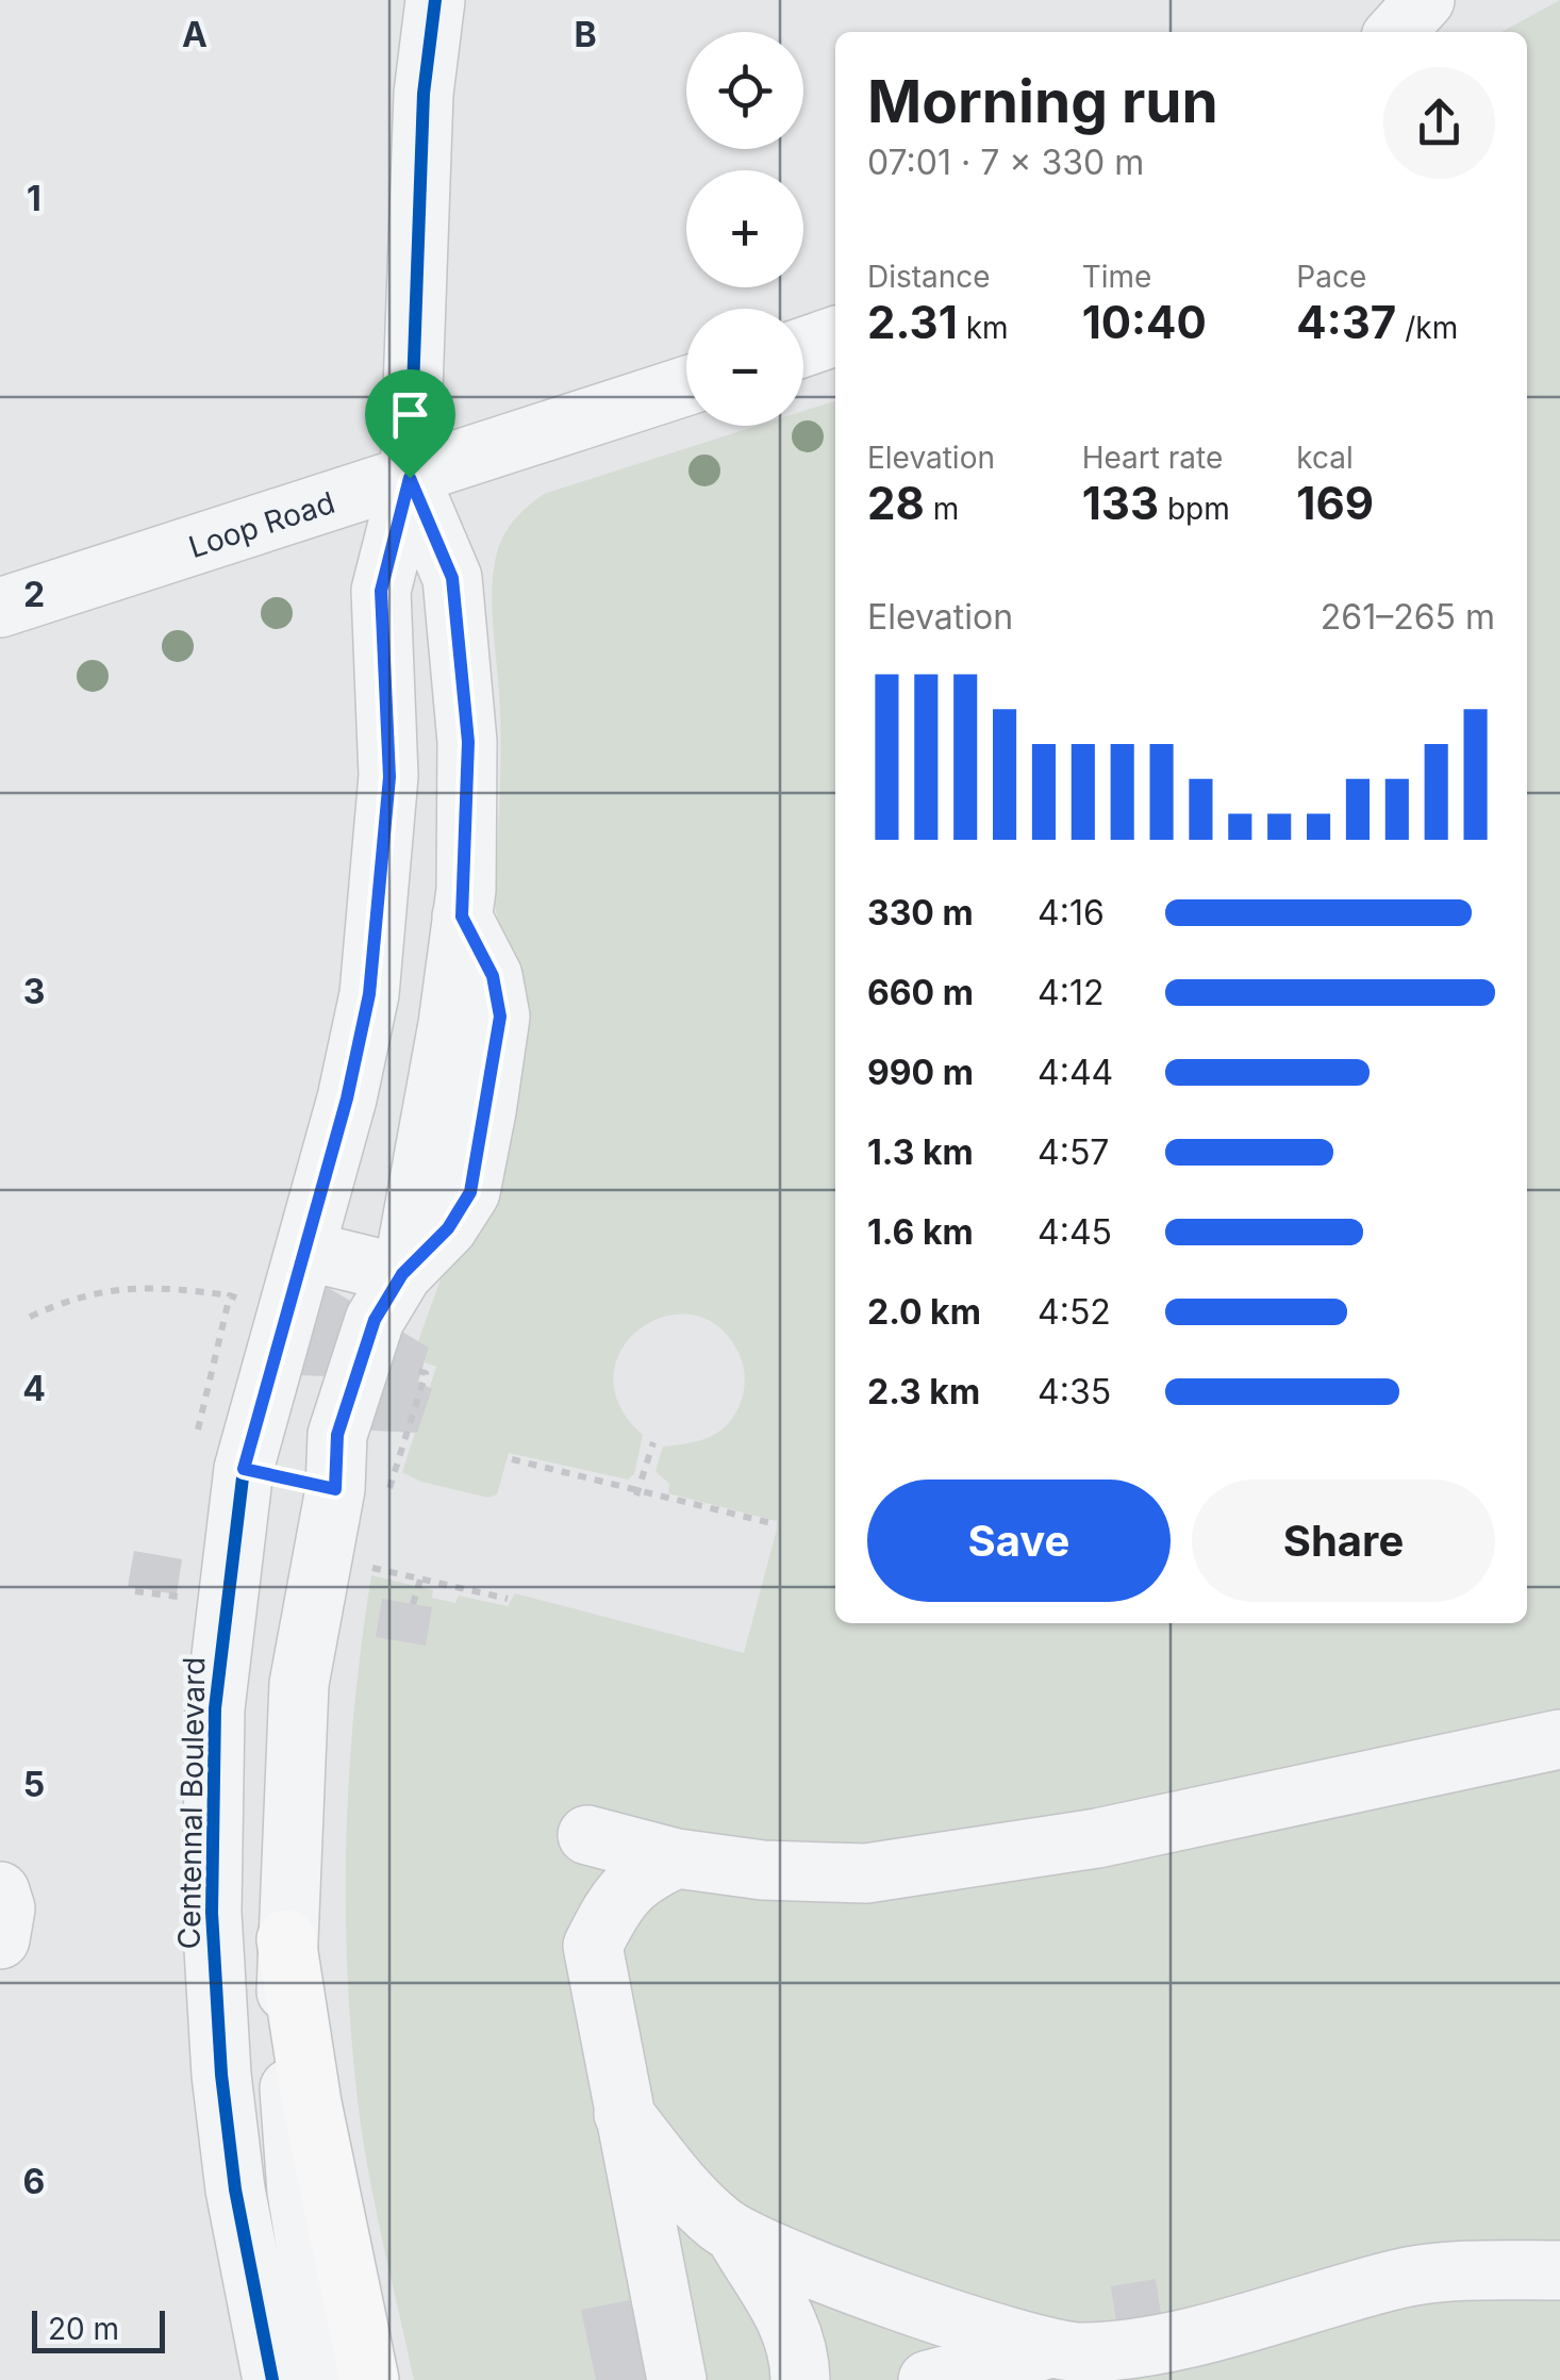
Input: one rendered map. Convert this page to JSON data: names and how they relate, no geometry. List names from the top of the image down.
{
  "streets": {
    "street": ["Loop Road", "Centennal Boulevard"]
  },
  "crossings": [
    ["Loop Road", "Centennal Boulevard"]
  ],
  "scale_bar": "20 m",
  "page": {
    "map_buttons": ["+", "−"],
    "heading": ["Morning run", "07:01 · 7 × 330 m"],
    "stats": [
      ["Distance", "2.31 km"],
      ["Time", "10:40"],
      ["Pace", "4:37 /km"],
      ["Elevation", "28 m"],
      ["Heart rate", "133 bpm"],
      ["kcal", "169"]
    ],
    "chart": ["Elevation", "261–265 m"],
    "list": [
      {
        "name": "330 m",
        "note": "4:16"
      },
      {
        "name": "660 m",
        "note": "4:12"
      },
      {
        "name": "990 m",
        "note": "4:44"
      },
      {
        "name": "1.3 km",
        "note": "4:57"
      },
      {
        "name": "1.6 km",
        "note": "4:45"
      },
      {
        "name": "2.0 km",
        "note": "4:52"
      },
      {
        "name": "2.3 km",
        "note": "4:35"
      }
    ],
    "buttons": ["Save", "Share"],
    "scale": "20 m"
  },
  "grid": {
    "columns": ["A", "B"],
    "rows": [
      "1",
      "2",
      "3",
      "4",
      "5",
      "6"
    ]
  }
}
